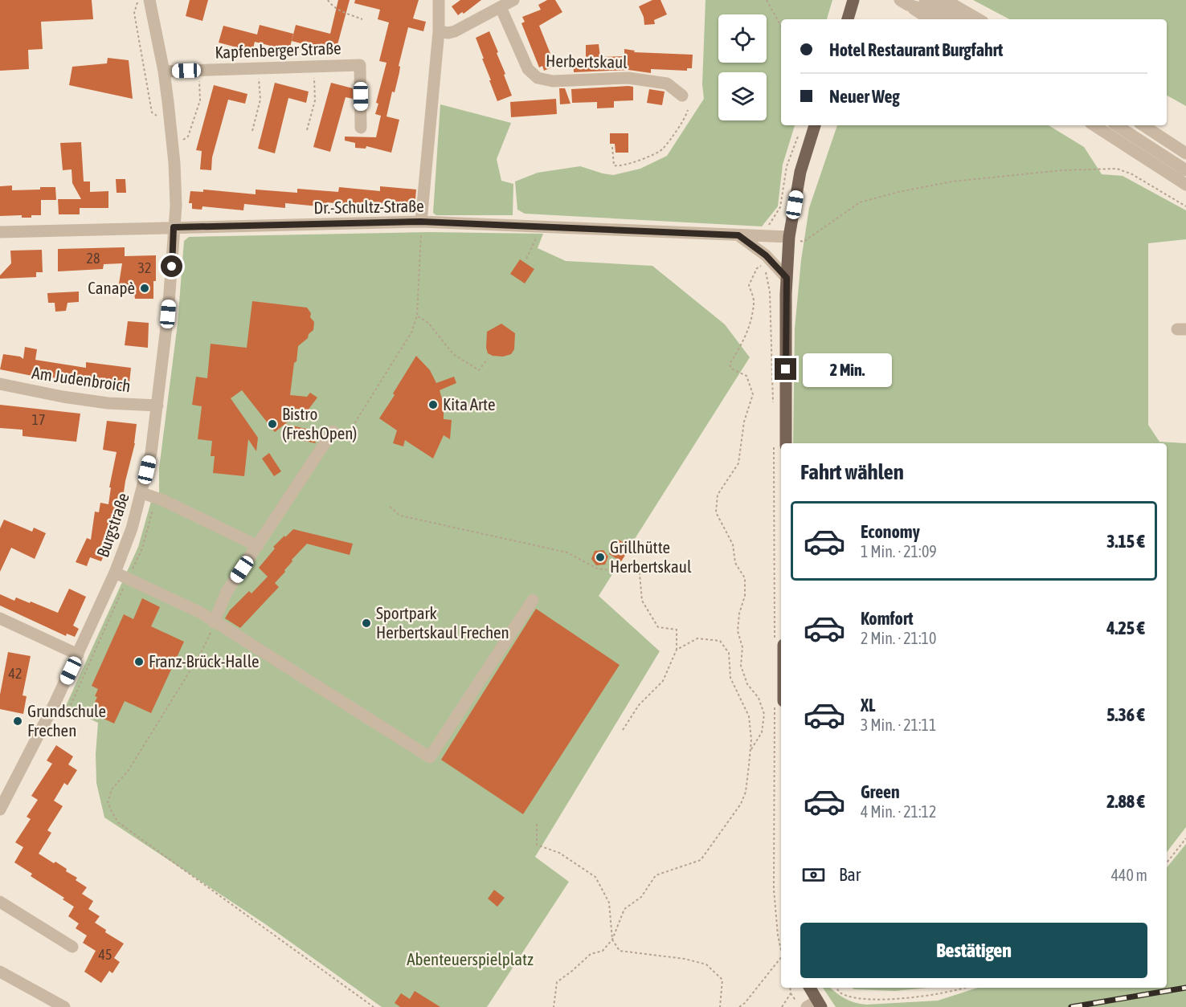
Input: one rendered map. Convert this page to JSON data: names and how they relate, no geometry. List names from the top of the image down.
{
  "streets": {
    "street": [
      "Kapfenberger Straße",
      "Herbertskaul",
      "Dr.-Schultz-Straße",
      "Am Judenbroich",
      "Burgstraße"
    ]
  },
  "crossings": [
    ["Dr.-Schultz-Straße", "Burgstraße"],
    ["Am Judenbroich", "Burgstraße"]
  ],
  "parks": ["Abenteuerspielplatz"],
  "places": [
    "Canapè",
    "Kita Arte",
    "Bistro (FreshOpen)",
    "Grillhütte Herbertskaul",
    "Sportpark Herbertskaul Frechen",
    "Franz-Brück-Halle",
    "Grundschule Frechen"
  ],
  "house_numbers": [
    "28",
    "32",
    "17",
    "42",
    "45"
  ],
  "page": {
    "banner": ["Hotel Restaurant Burgfahrt", "Neuer Weg"],
    "bubble": "2 Min.",
    "heading": "Fahrt wählen",
    "list": [
      {
        "name": "Economy",
        "note": "1 Min. · 21:09",
        "value": "3.15 €"
      },
      {
        "name": "Komfort",
        "note": "2 Min. · 21:10",
        "value": "4.25 €"
      },
      {
        "name": "XL",
        "note": "3 Min. · 21:11",
        "value": "5.36 €"
      },
      {
        "name": "Green",
        "note": "4 Min. · 21:12",
        "value": "2.88 €"
      }
    ],
    "pay": ["Bar", "440 m"],
    "buttons": "Bestätigen"
  }
}
